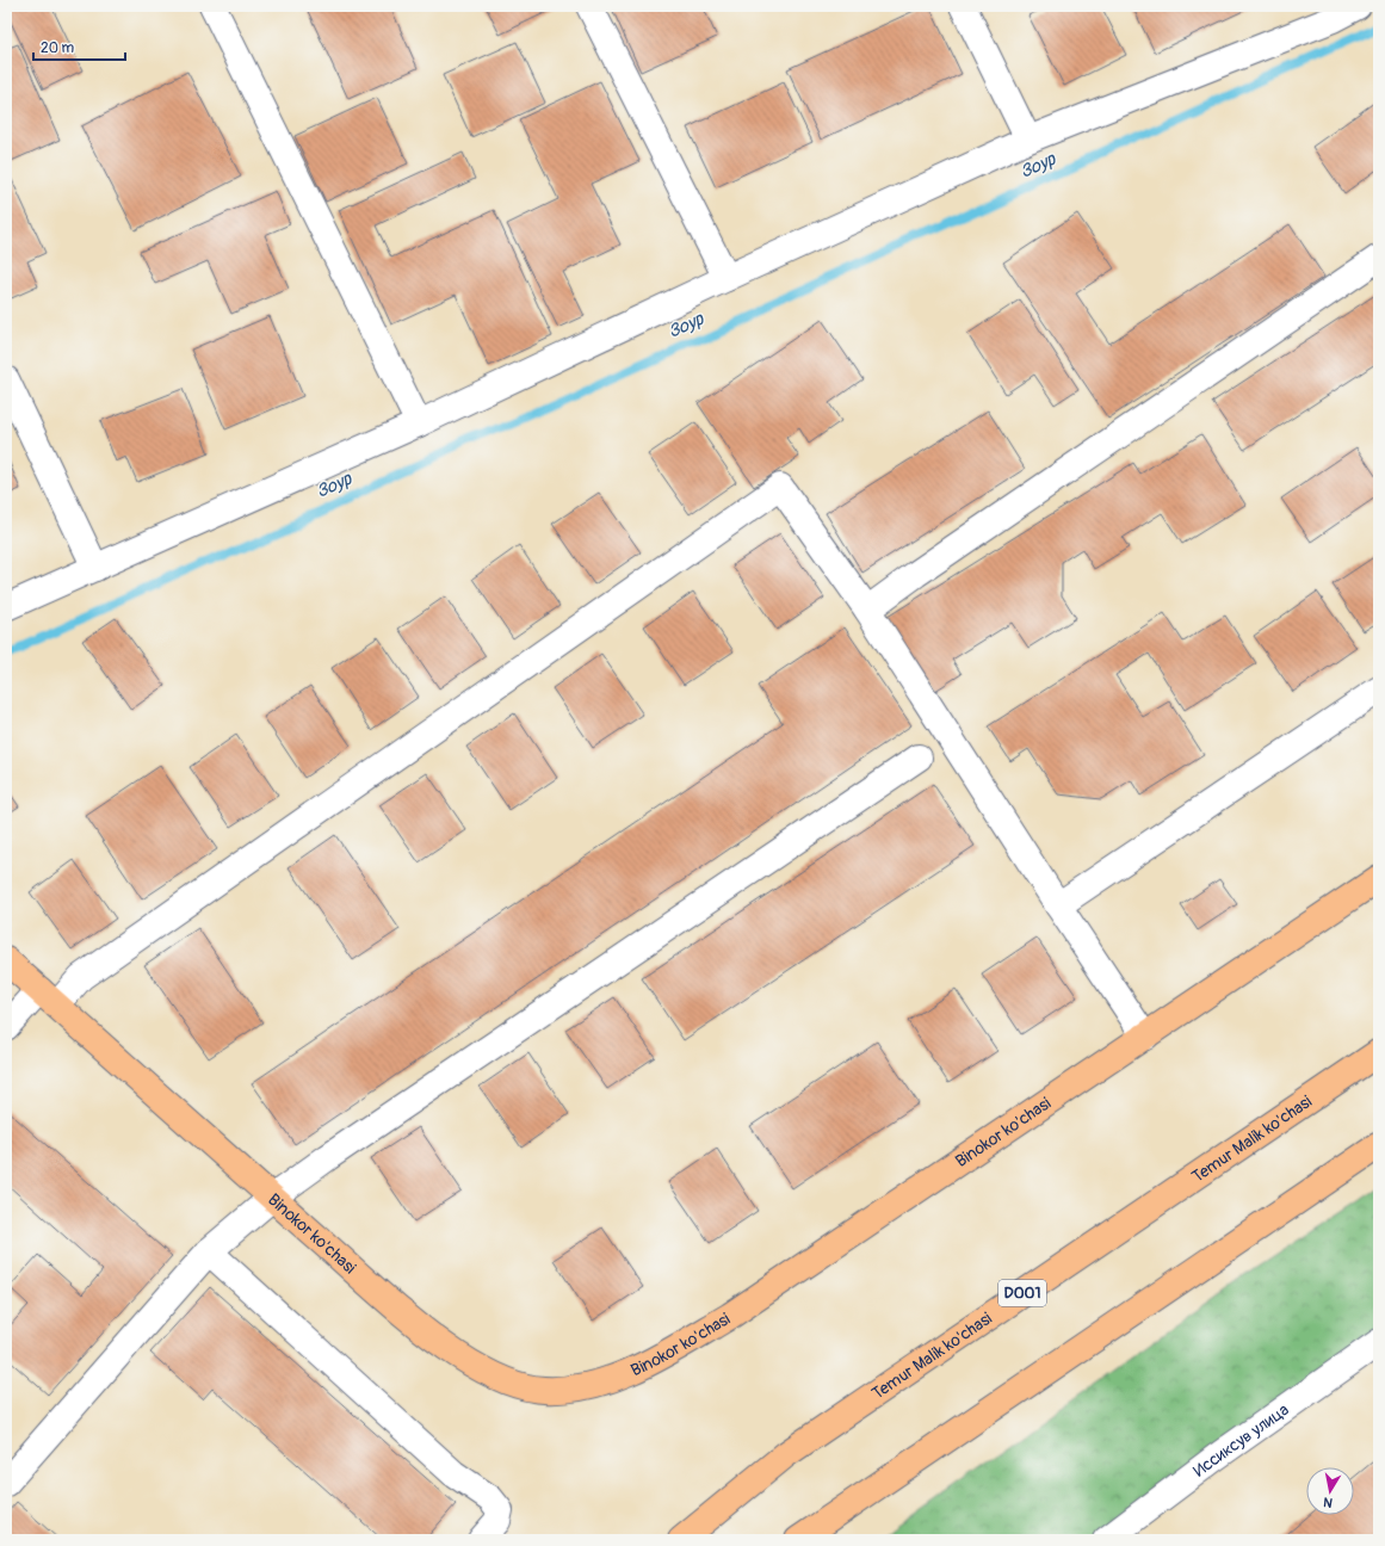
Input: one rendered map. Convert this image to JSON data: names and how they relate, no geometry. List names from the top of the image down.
{
  "streets": {
    "main road": ["Binokor ko'chasi", "Temur Malik ko'chasi", "D001"],
    "street": ["Иссиксув улица"]
  },
  "water": ["Зоур"],
  "scale_bar": "20 m",
  "north": "bottom"
}
